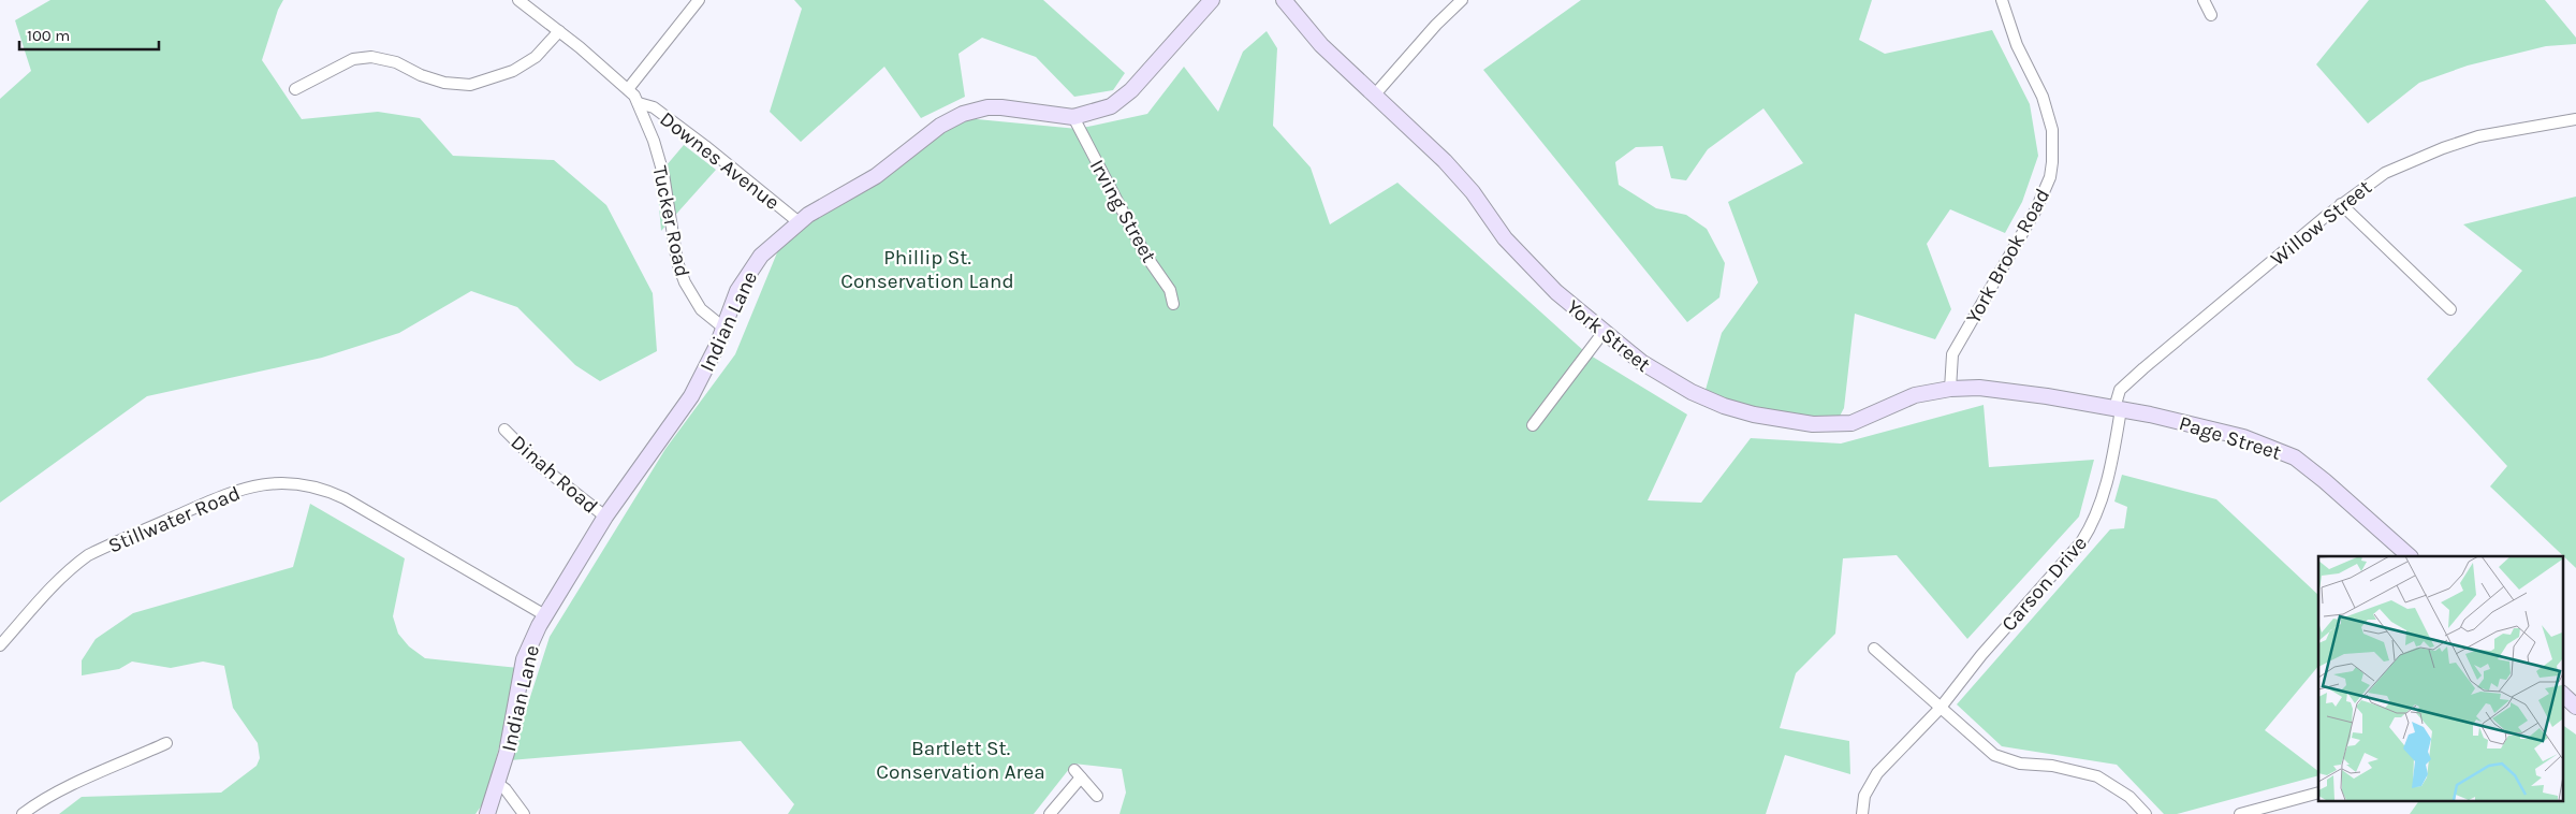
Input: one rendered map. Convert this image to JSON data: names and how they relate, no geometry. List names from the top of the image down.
{
  "streets": {
    "street": [
      "Downes Avenue",
      "Irving Street",
      "Tucker Road",
      "Willow Street",
      "York Brook Road",
      "Indian Lane",
      "York Street",
      "Page Street",
      "Dinah Road",
      "Stillwater Road",
      "Carson Drive"
    ]
  },
  "crossings": [
    ["Downes Avenue", "Tucker Road"],
    ["Downes Avenue", "Indian Lane"],
    ["Irving Street", "Indian Lane"],
    ["Tucker Road", "Indian Lane"],
    ["Willow Street", "Page Street"],
    ["Willow Street", "Carson Drive"],
    ["York Brook Road", "York Street"],
    ["Indian Lane", "Dinah Road"],
    ["Indian Lane", "Stillwater Road"],
    ["York Street", "Page Street"],
    ["Page Street", "Carson Drive"]
  ],
  "parks": ["Phillip St. Conservation Land", "Bartlett St. Conservation Area"],
  "scale_bar": "100 m"
}
